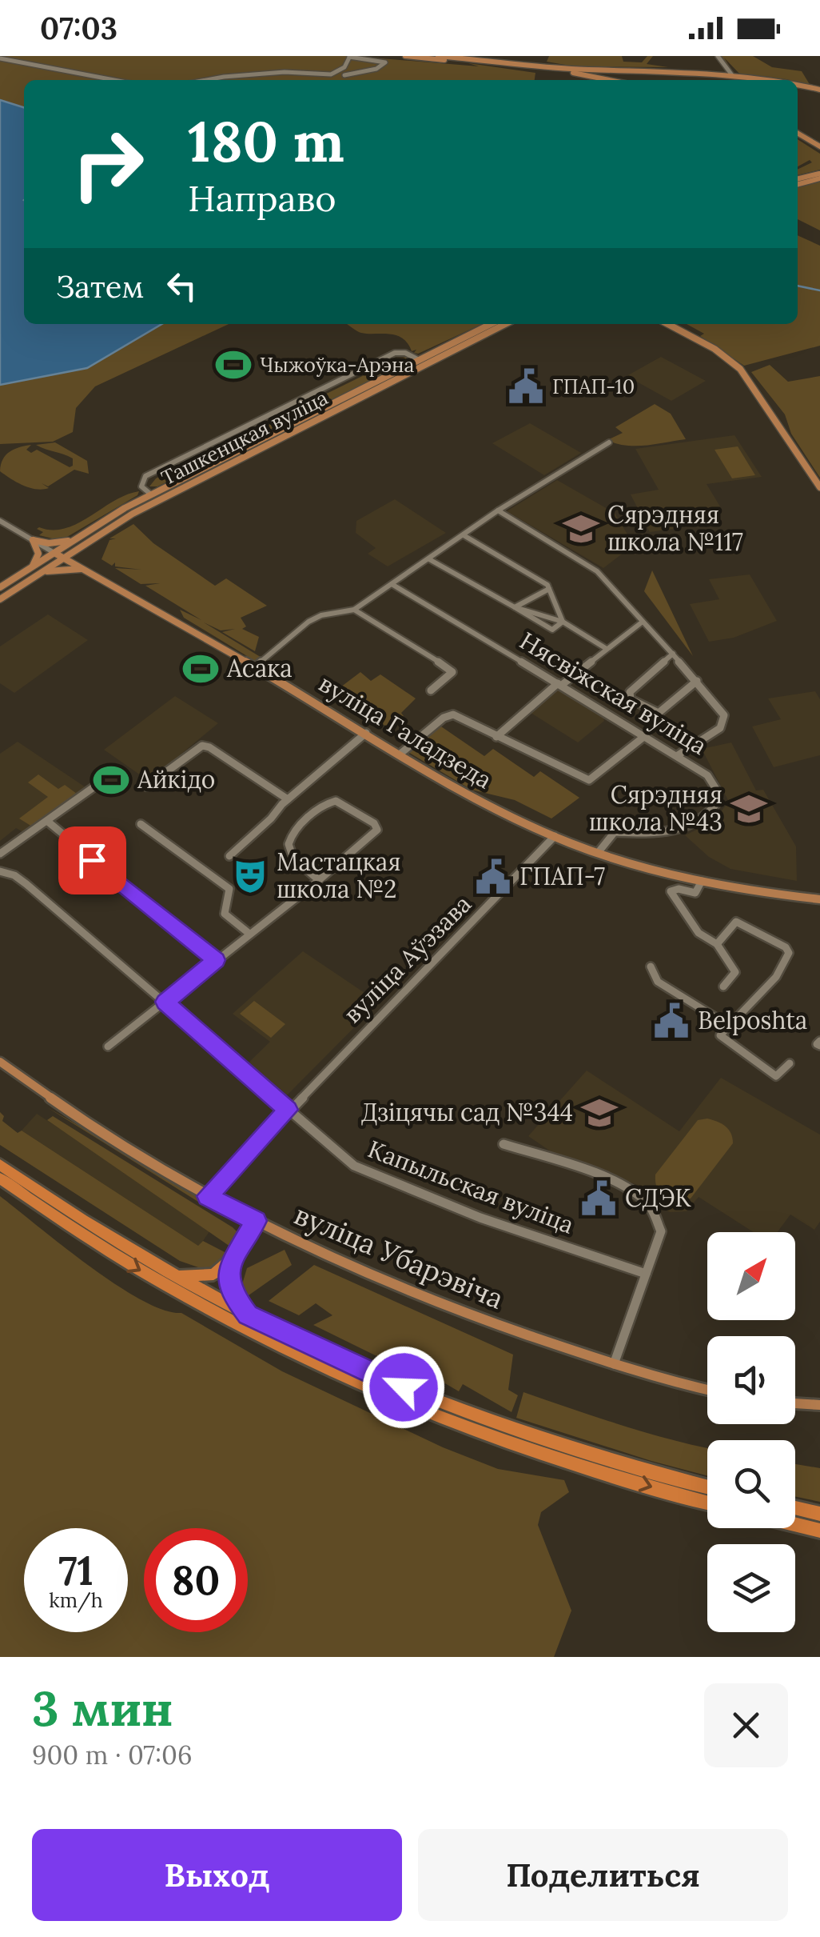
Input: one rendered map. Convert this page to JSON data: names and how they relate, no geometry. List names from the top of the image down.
{
  "streets": {
    "main road": ["Ташкенцкая вуліца", "вуліца Галадзеда", "вуліца Убарэвіча"],
    "street": ["Нясвіжская вуліца", "вуліца Аўэзава", "Капыльская вуліца"]
  },
  "crossings": [
    ["Ташкенцкая вуліца", "вуліца Галадзеда"],
    ["Нясвіжская вуліца", "вуліца Галадзеда"],
    ["вуліца Галадзеда", "вуліца Аўэзава"],
    ["вуліца Аўэзава", "Капыльская вуліца"],
    ["вуліца Аўэзава", "вуліца Убарэвіча"]
  ],
  "places": {
    "sports": ["Чыжоўка-Арэна", "Асака", "Айкідо"],
    "public building": [
      "ГПАП-10",
      "ГПАП-7",
      "Belposhta",
      "СДЭК"
    ],
    "school or university": ["Сярэдняя школа №117", "Сярэдняя школа №43", "Дзіцячы сад №344"],
    "theatre": ["Мастацкая школа №2"]
  },
  "north": "top right",
  "page": {
    "status": "07:03",
    "turn": ["180 m", "Направо"],
    "then": "Затем",
    "speed": "71 km/h",
    "limit": "80",
    "heading": ["3 мин", "900 m · 07:06"],
    "buttons": ["Выход", "Поделиться"]
  }
}
